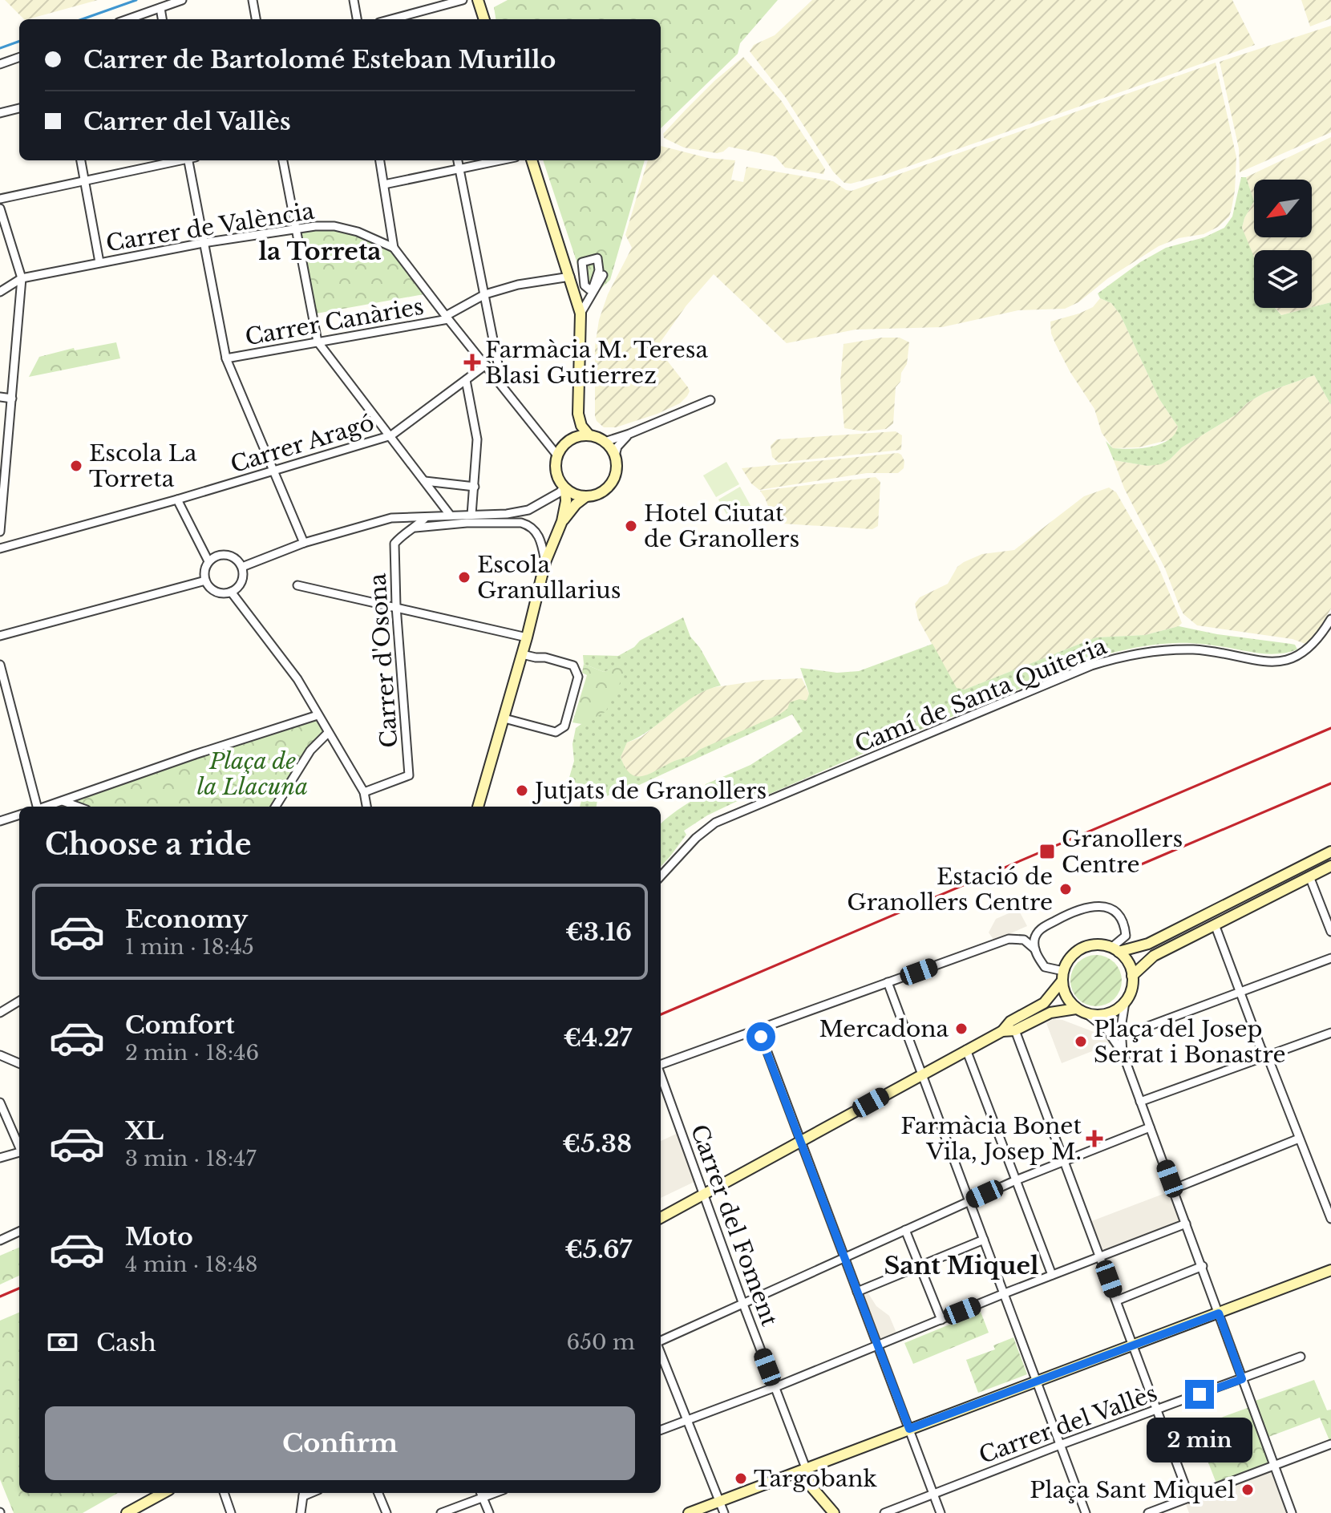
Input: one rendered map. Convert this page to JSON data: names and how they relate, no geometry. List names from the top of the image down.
{
  "streets": {
    "street": [
      "Carrer de València",
      "Carrer Canàries",
      "Carrer Aragó",
      "Carrer d'Osona",
      "Camí de Santa Quiteria",
      "Carrer del Foment",
      "Carrer del Vallès"
    ]
  },
  "crossings": [
    ["Carrer de València", "Carrer Canàries"],
    ["Carrer de València", "Carrer Aragó"]
  ],
  "districts": ["la Torreta", "Sant Miquel"],
  "parks": ["Plaça de la Llacuna"],
  "places": {
    "health": ["Farmàcia M. Teresa Blasi Gutierrez", "Farmàcia Bonet Vila, Josep M."],
    "other": [
      "Escola La Torreta",
      "Hotel Ciutat de Granollers",
      "Escola Granullarius",
      "Jutjats de Granollers",
      "Estació de Granollers Centre",
      "Mercadona",
      "Plaça del Josep Serrat i Bonastre",
      "Targobank",
      "Plaça Sant Miquel"
    ],
    "transit": ["Granollers Centre"]
  },
  "north": "bottom left",
  "page": {
    "banner": ["Carrer de Bartolomé Esteban Murillo", "Carrer del Vallès"],
    "heading": "Choose a ride",
    "list": [
      {
        "name": "Economy",
        "note": "1 min · 18:45",
        "value": "€3.16"
      },
      {
        "name": "Comfort",
        "note": "2 min · 18:46",
        "value": "€4.27"
      },
      {
        "name": "XL",
        "note": "3 min · 18:47",
        "value": "€5.38"
      },
      {
        "name": "Moto",
        "note": "4 min · 18:48",
        "value": "€5.67"
      }
    ],
    "pay": ["Cash", "650 m"],
    "buttons": "Confirm",
    "bubble": "2 min"
  }
}
